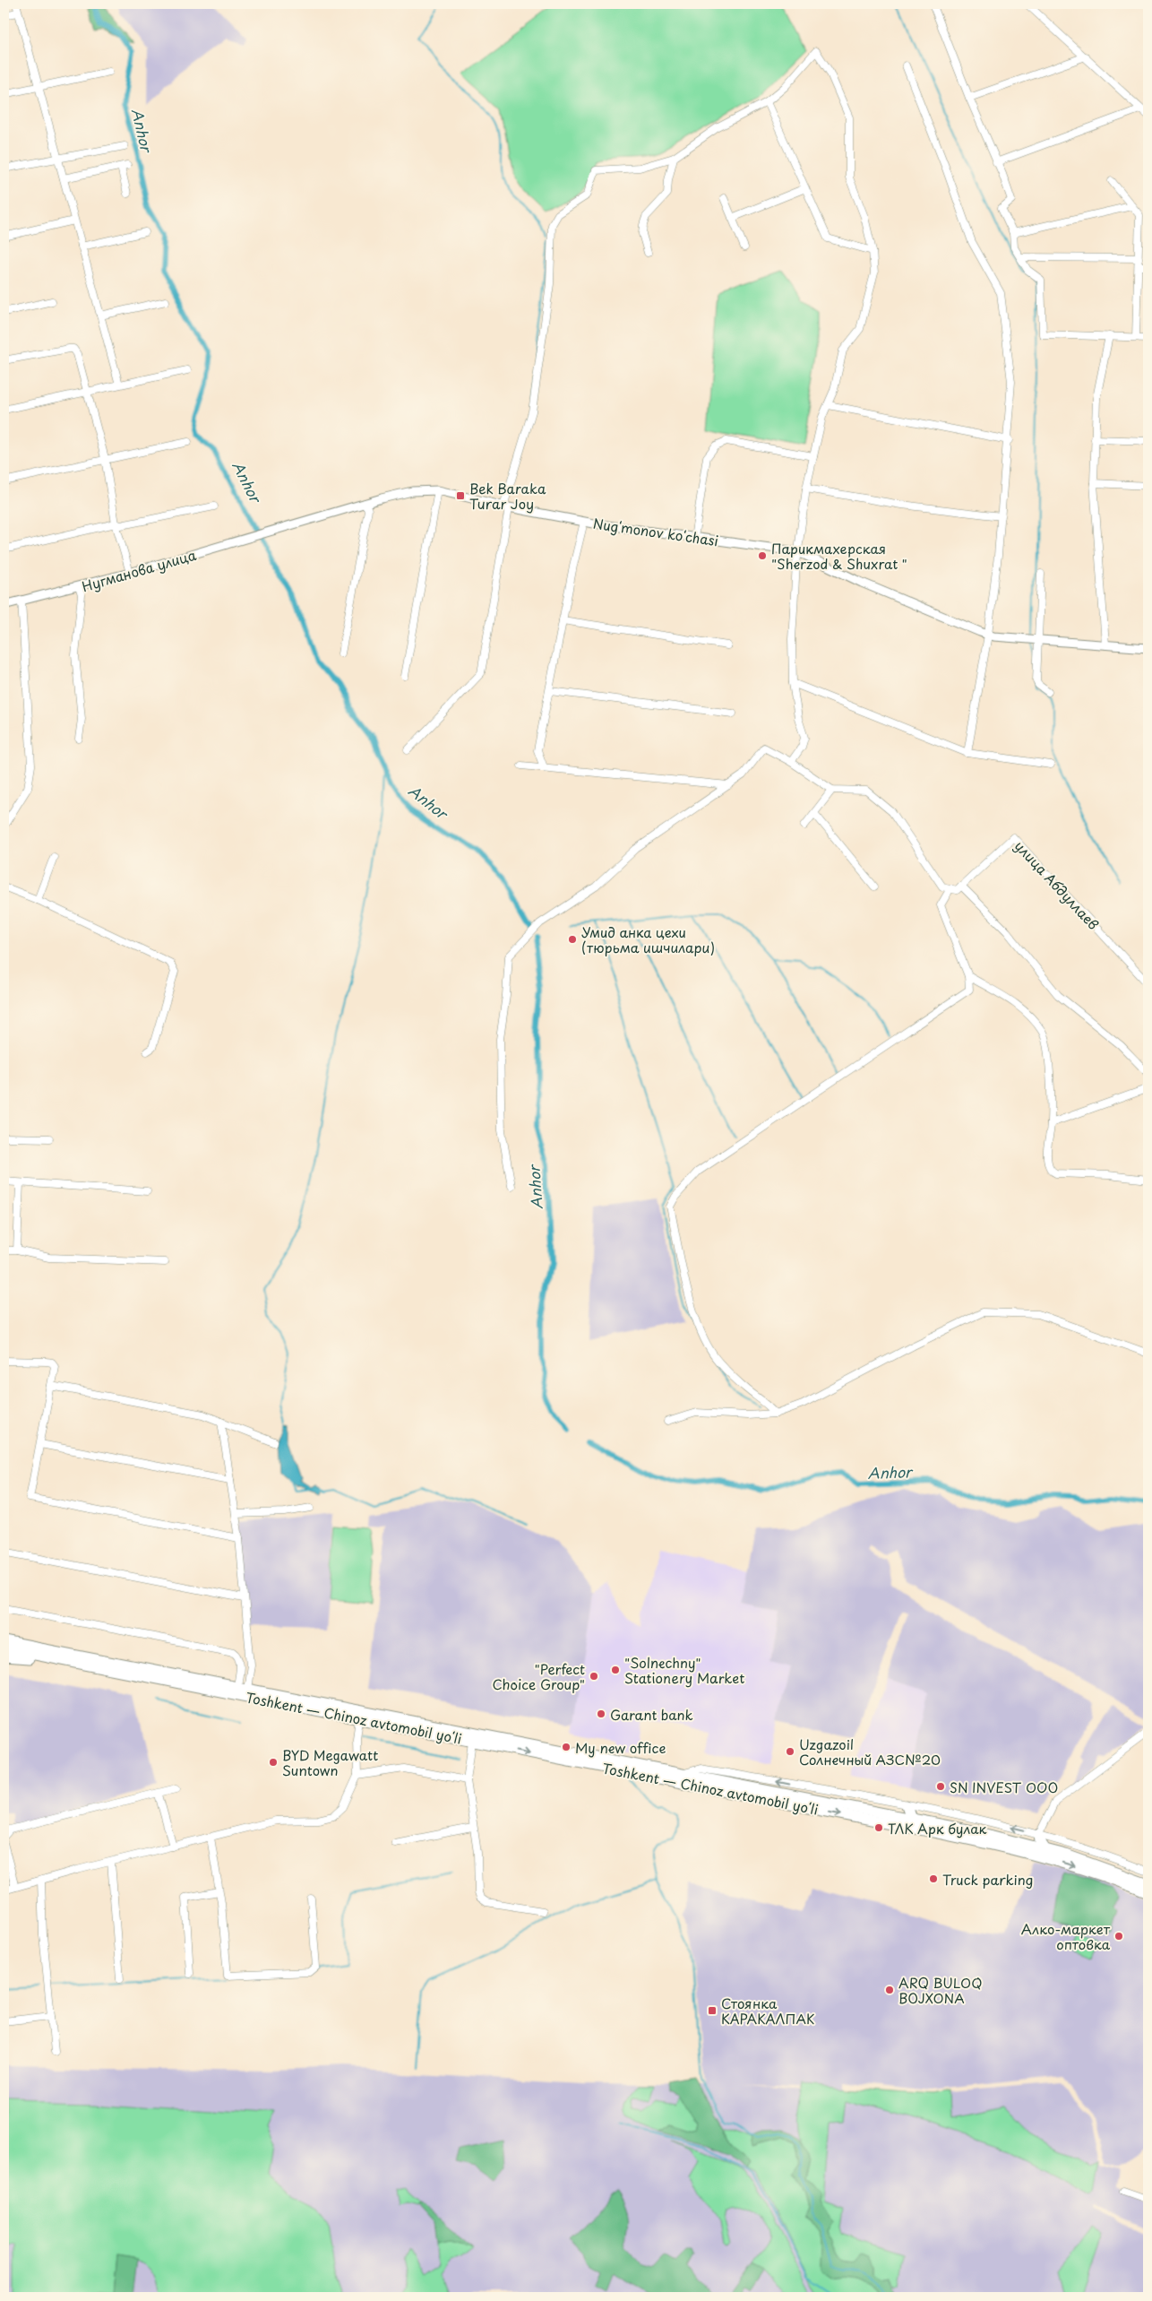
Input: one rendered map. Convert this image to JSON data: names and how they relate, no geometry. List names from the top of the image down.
{
  "streets": {
    "highway": ["Toshkent — Chinoz avtomobil yoʻli"],
    "main road": ["Nugʻmonov koʻchasi", "Нугманова улица"],
    "street": ["улица Абдуллаев"]
  },
  "crossings": [
    ["Nugʻmonov koʻchasi", "Нугманова улица"]
  ],
  "water": ["Anhor"],
  "places": {
    "transit": ["Bek Baraka Turar Joy", "Стоянка КАРАКАЛПАК"],
    "other": [
      "Парикмахерская \"Sherzod & Shuxrat \"",
      "Умид анка цехи (тюрьма ишчилари)",
      "\"Solnechny\" Stationery Market",
      "\"Perfect Choice Group\"",
      "Garant bank",
      "My new office",
      "Uzgazoil Солнечный АЗС№20",
      "BYD Megawatt Suntown",
      "SN INVEST ООО",
      "ТЛК Арк булак",
      "Truck parking",
      "Алко-маркет оптовка",
      "ARQ BULOQ BOJXONA"
    ]
  }
}
